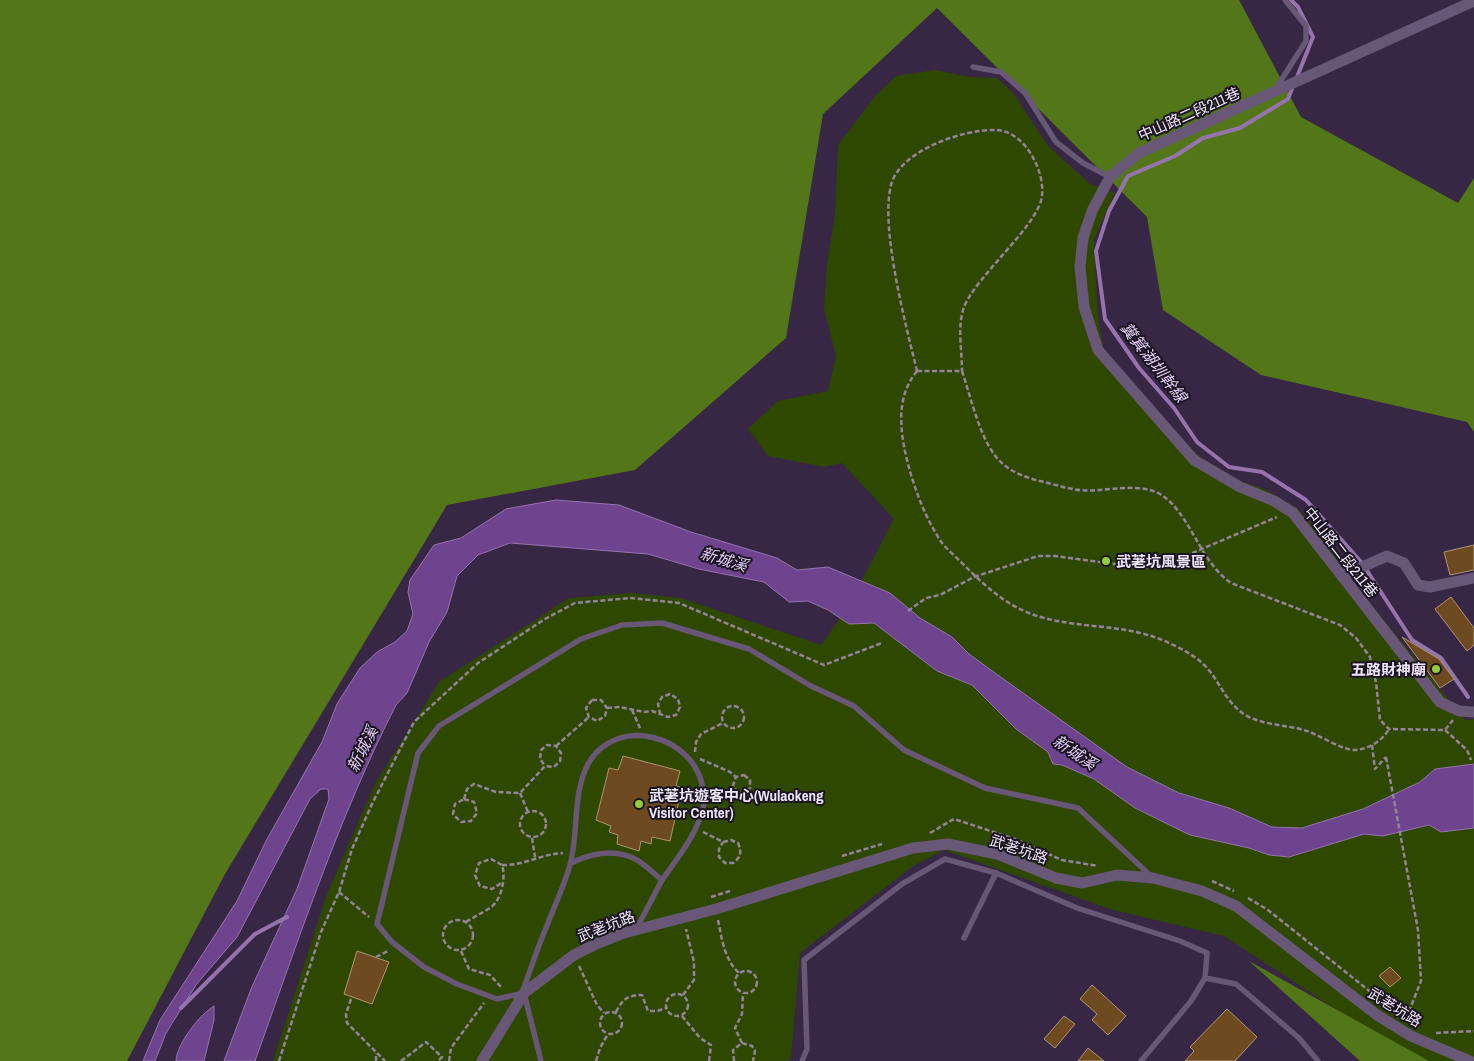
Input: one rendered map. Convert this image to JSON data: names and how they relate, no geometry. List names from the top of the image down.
{
  "streets": {
    "street": ["中山路二段211巷", "武荖坑路"]
  },
  "water": ["糞箕湖圳幹線", "新城溪"],
  "places": ["武荖坑風景區", "五路財神廟", "武荖坑遊客中心(Wulaokeng Visitor Center)"]
}
